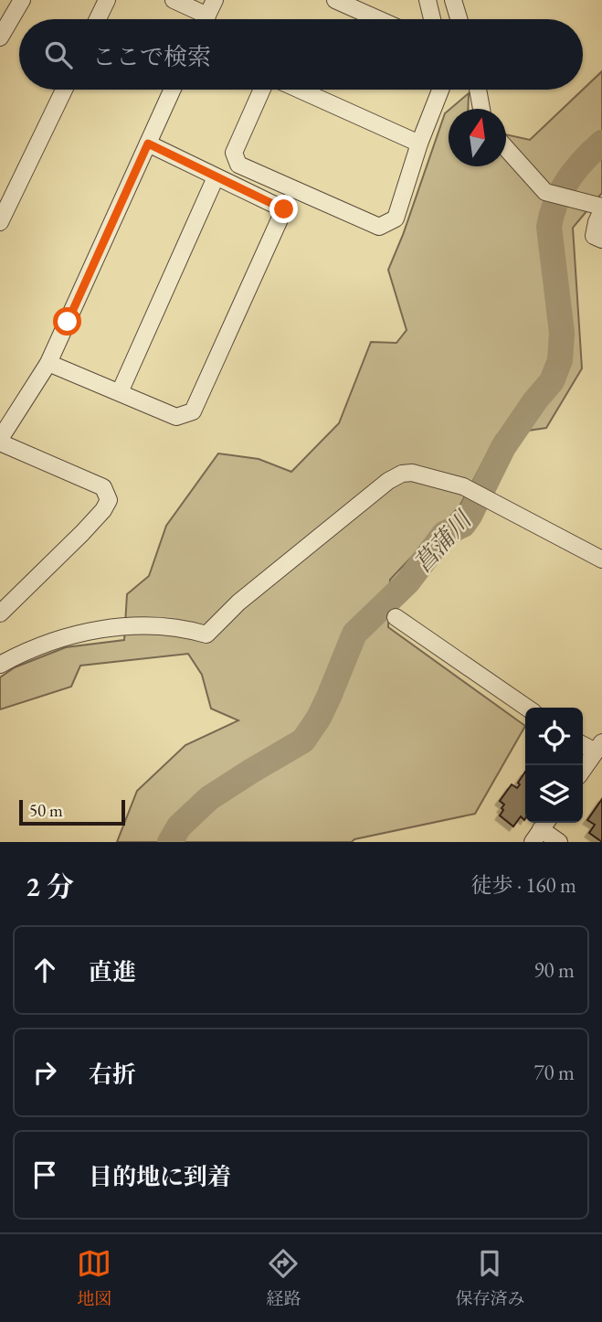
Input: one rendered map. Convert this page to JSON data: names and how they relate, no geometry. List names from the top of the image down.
{
  "water": ["菖蒲川"],
  "scale_bar": "50 m",
  "north": "top",
  "page": {
    "search": "ここで検索",
    "scale": "50 m",
    "heading": ["2 分", "徒歩 · 160 m"],
    "list": [
      ["直進", "90 m"],
      ["右折", "70 m"],
      "目的地に到着"
    ],
    "nav": ["地図", "経路", "保存済み"]
  }
}
